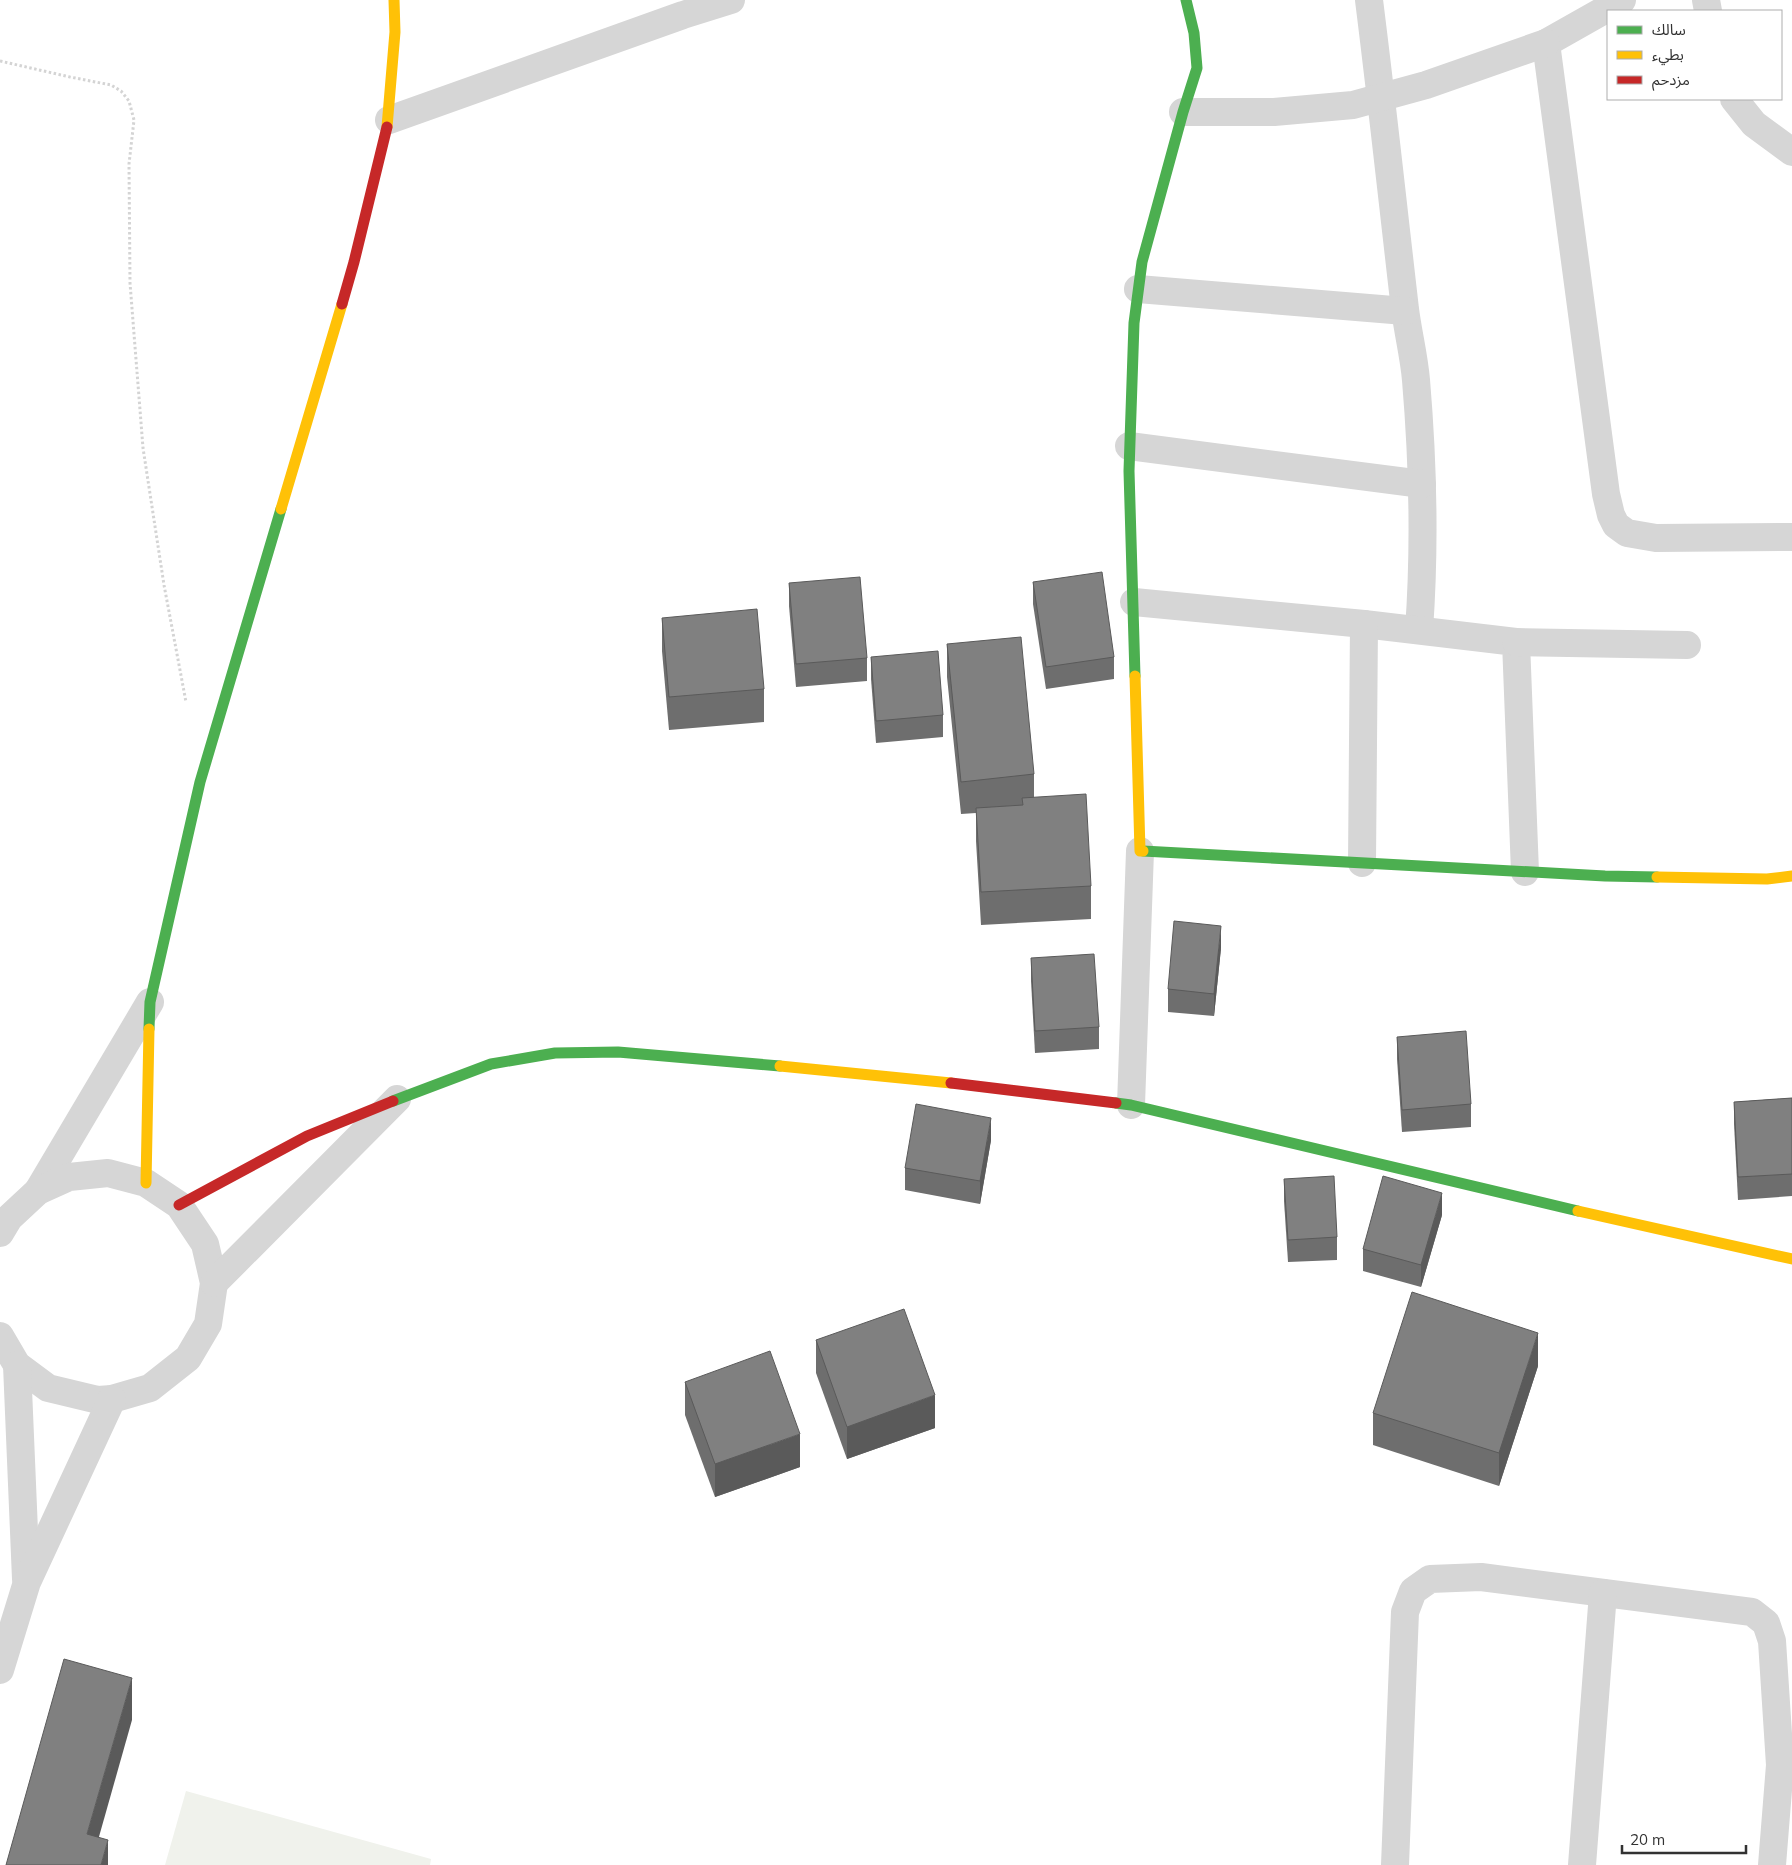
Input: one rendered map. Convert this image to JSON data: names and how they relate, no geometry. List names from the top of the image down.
{
  "legend": ["سالك", "بطيء", "مزدحم"],
  "scale_bar": "20 m"
}
